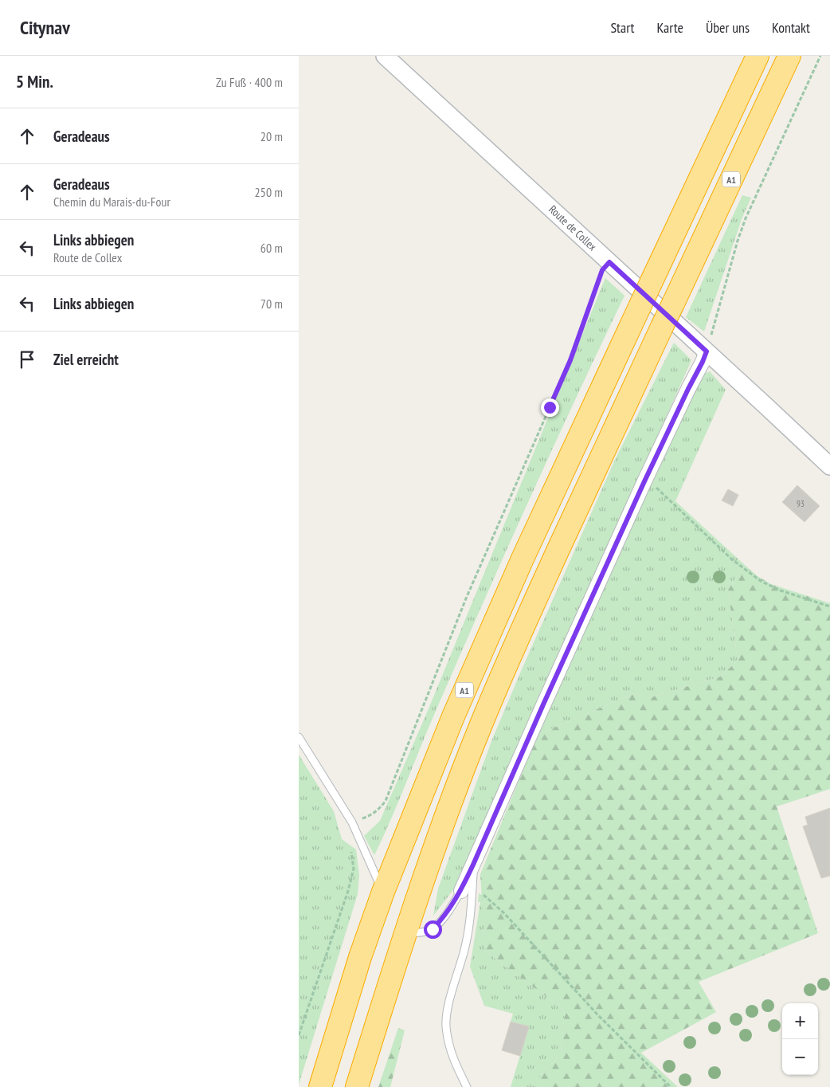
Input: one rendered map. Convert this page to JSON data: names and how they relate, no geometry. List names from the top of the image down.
{
  "streets": {
    "highway": ["A1"],
    "street": ["Route de Collex"]
  },
  "house_numbers": ["93"],
  "page": {
    "header": "Citynav",
    "nav": [
      "Start",
      "Karte",
      "Über uns",
      "Kontakt"
    ],
    "heading": ["5 Min.", "Zu Fuß · 400 m"],
    "list": [
      ["Geradeaus", "20 m"],
      ["Geradeaus", "Chemin du Marais-du-Four", "250 m"],
      ["Links abbiegen", "Route de Collex", "60 m"],
      ["Links abbiegen", "70 m"],
      "Ziel erreicht"
    ],
    "map_buttons": ["+", "−"]
  }
}
